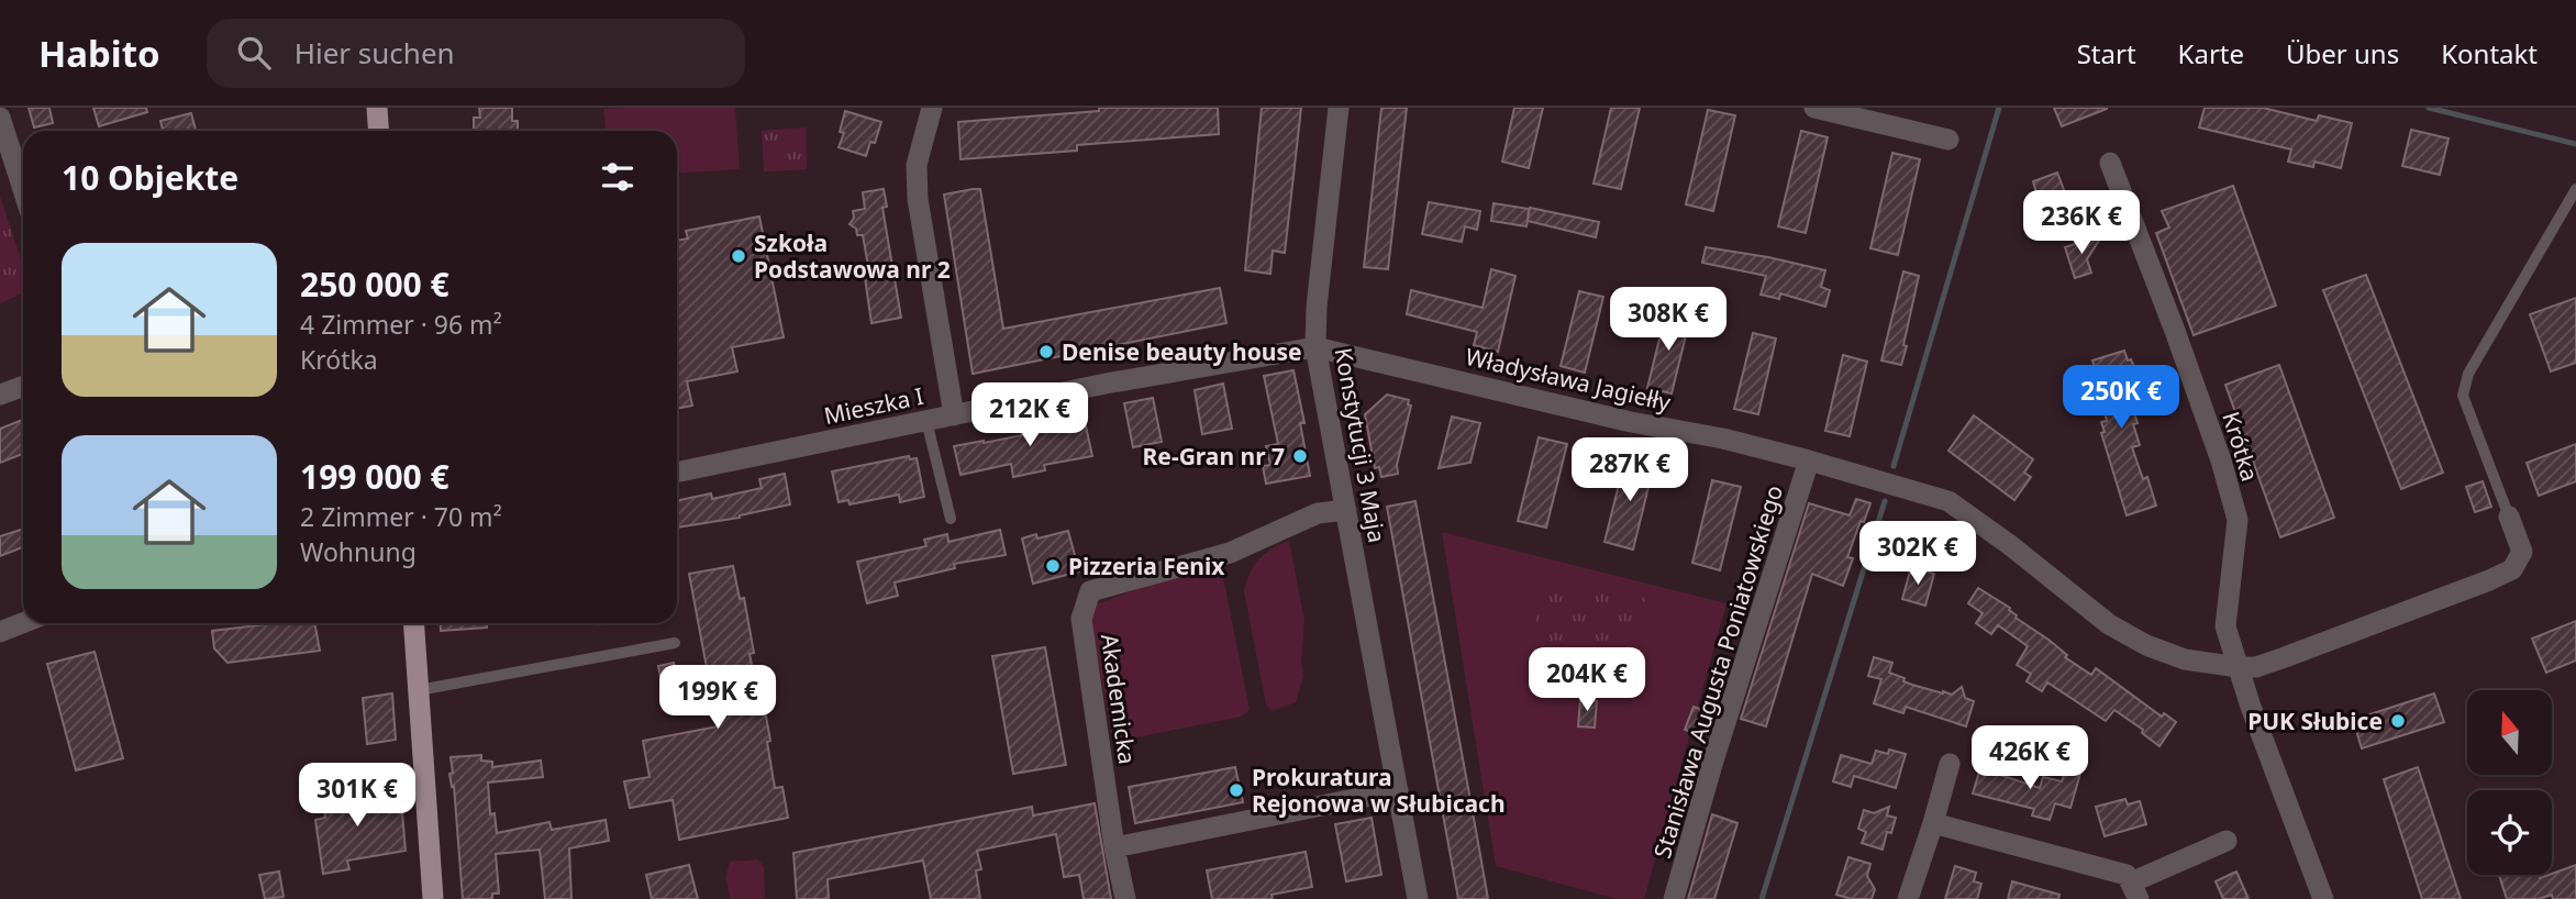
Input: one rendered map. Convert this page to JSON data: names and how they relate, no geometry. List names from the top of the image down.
{
  "streets": {
    "street": [
      "Władysława Jagiełły",
      "Mieszka I",
      "Konstytucji 3 Maja",
      "Krótka",
      "Stanisława Augusta Poniatowskiego",
      "Akademicka"
    ]
  },
  "crossings": [
    ["Władysława Jagiełły", "Mieszka I"],
    ["Władysława Jagiełły", "Konstytucji 3 Maja"],
    ["Władysława Jagiełły", "Krótka"],
    ["Władysława Jagiełły", "Stanisława Augusta Poniatowskiego"],
    ["Mieszka I", "Konstytucji 3 Maja"],
    ["Konstytucji 3 Maja", "Akademicka"]
  ],
  "places": [
    "Szkoła Podstawowa nr 2",
    "Denise beauty house",
    "Re-Gran nr 7",
    "Pizzeria Fenix",
    "PUK Słubice",
    "Prokuratura Rejonowa w Słubicach"
  ],
  "north": "top",
  "page": {
    "header": "Habito",
    "search": "Hier suchen",
    "nav": [
      "Start",
      "Karte",
      "Über uns",
      "Kontakt"
    ],
    "heading": "10 Objekte",
    "price": [
      "236K €",
      "308K €",
      "250K €",
      "212K €",
      "287K €",
      "302K €",
      "204K €",
      "199K €",
      "426K €",
      "301K €"
    ],
    "list": [
      {
        "name": "250 000 €",
        "note": "4 Zimmer · 96 m² · Krótka"
      },
      {
        "name": "199 000 €",
        "note": "2 Zimmer · 70 m² · Wohnung"
      }
    ]
  }
}
